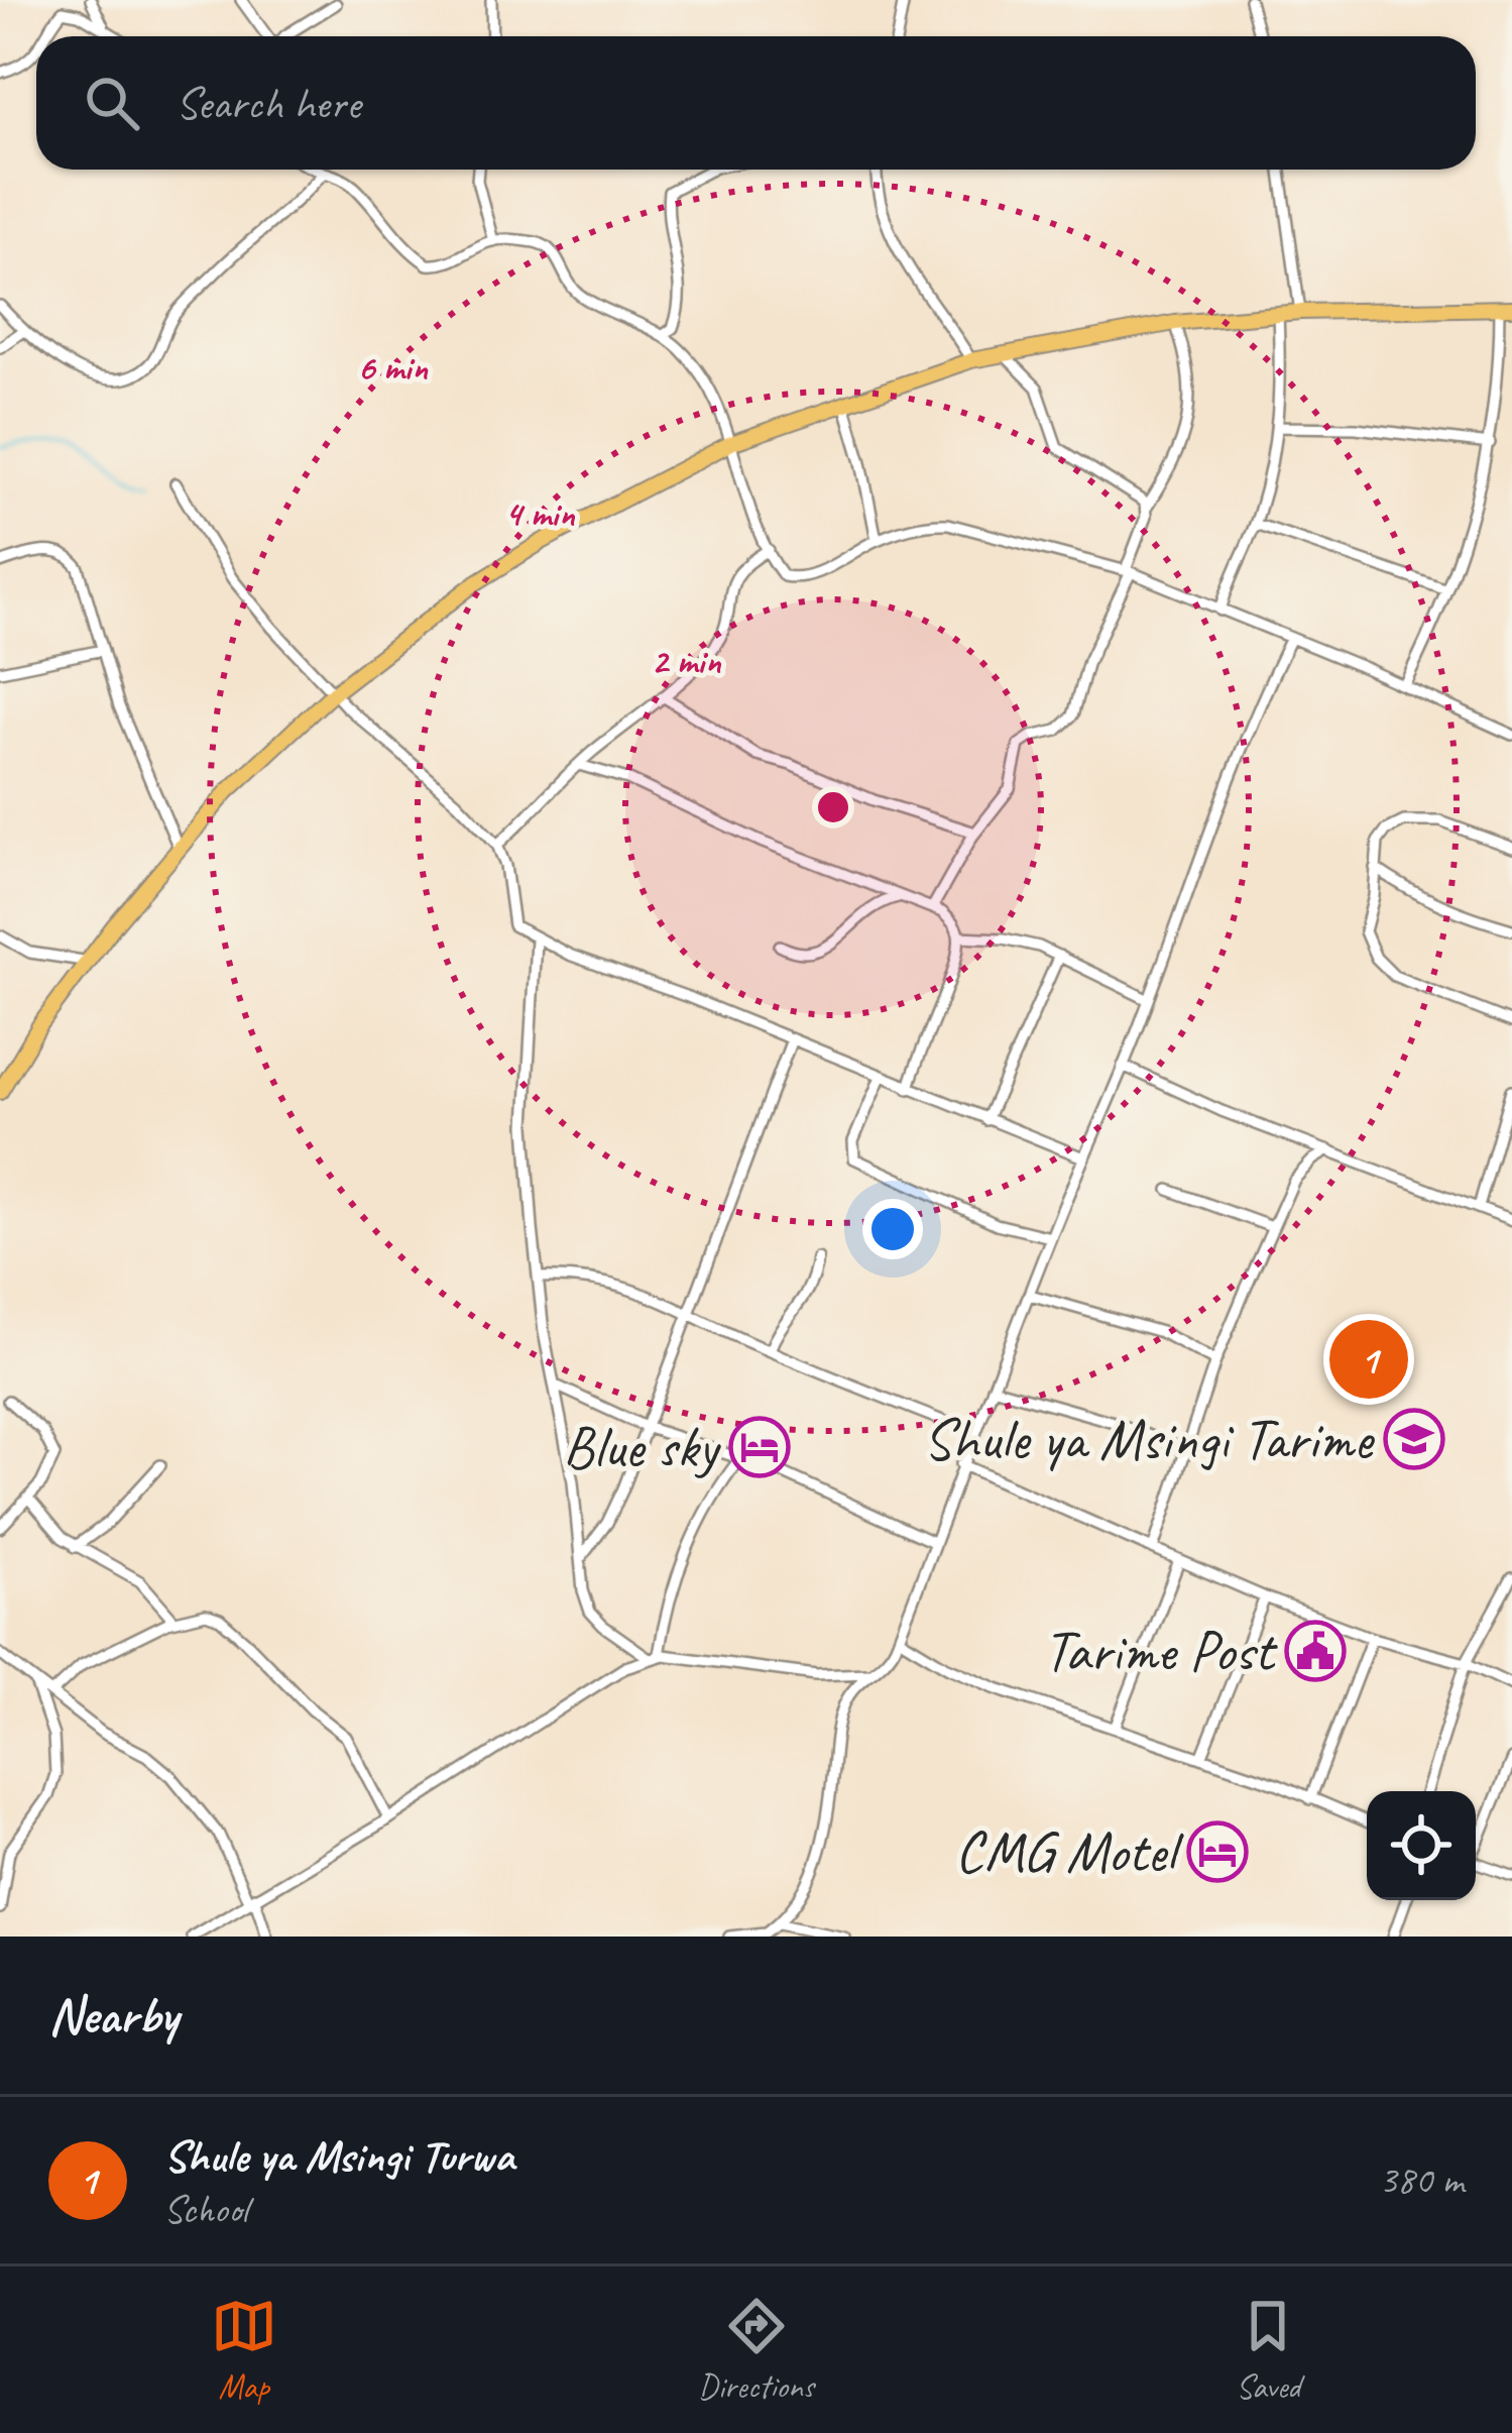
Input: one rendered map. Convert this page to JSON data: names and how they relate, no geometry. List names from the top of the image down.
{
  "places": {
    "school or university": ["Shule ya Msingi Tarime"],
    "hotel": ["Blue sky", "CMG Motel"],
    "public building": ["Tarime Post"]
  },
  "page": {
    "search": "Search here",
    "pins": "1",
    "heading": "Nearby",
    "list": [
      {
        "mark": "1",
        "name": "Shule ya Msingi Turwa",
        "note": "School",
        "value": "380 m"
      }
    ],
    "nav": ["Map", "Directions", "Saved"]
  },
  "rings": ["6 min", "4 min", "2 min"]
}
